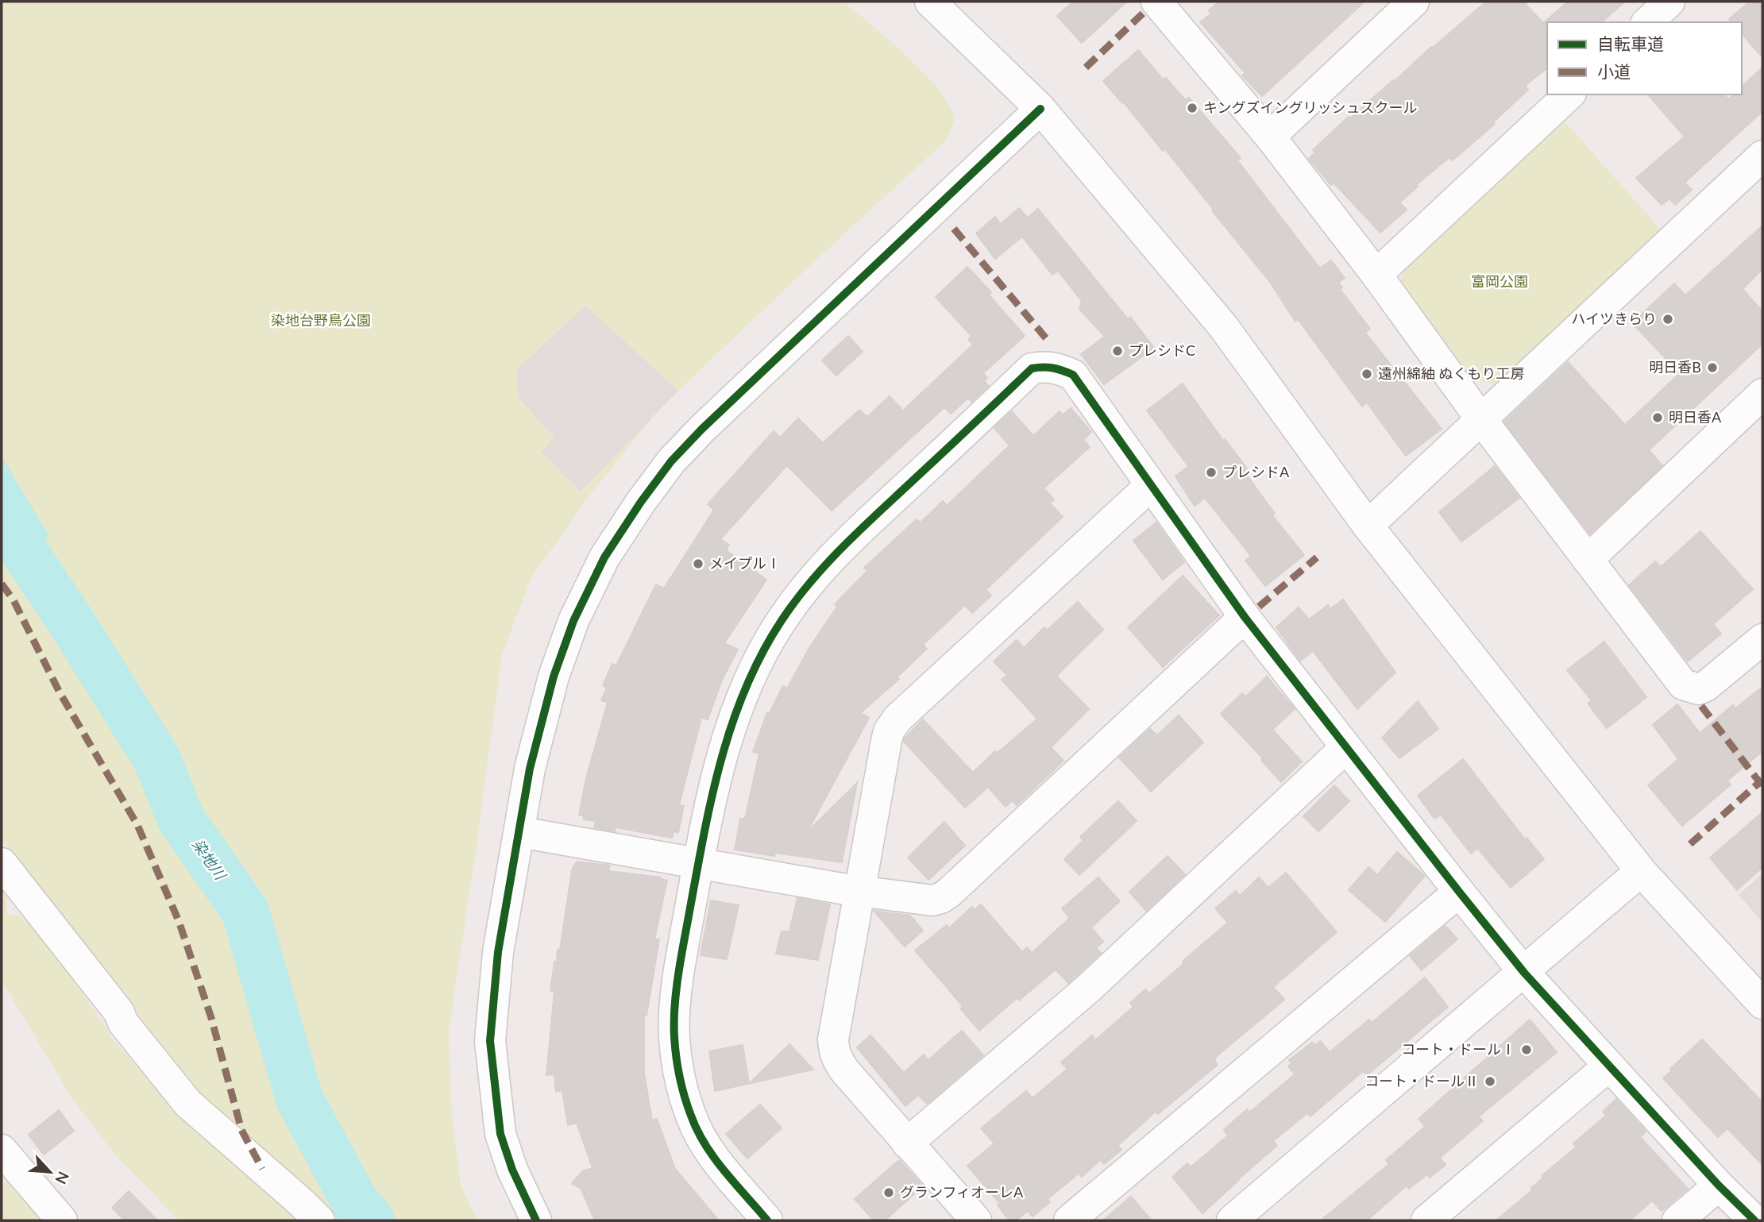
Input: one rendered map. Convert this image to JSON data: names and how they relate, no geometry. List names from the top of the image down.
{
  "water": ["染地川"],
  "parks": ["富岡公園", "染地台野鳥公園"],
  "places": [
    "キングズイングリッシュスクール",
    "ハイツきらり",
    "プレシドC",
    "明日香B",
    "遠州綿紬 ぬくもり工房",
    "明日香A",
    "プレシドA",
    "メイプルⅠ",
    "コート・ドールⅠ",
    "コート・ドールⅡ",
    "グランフィオーレA"
  ],
  "legend": ["自転車道", "小道"],
  "north": "bottom right"
}
